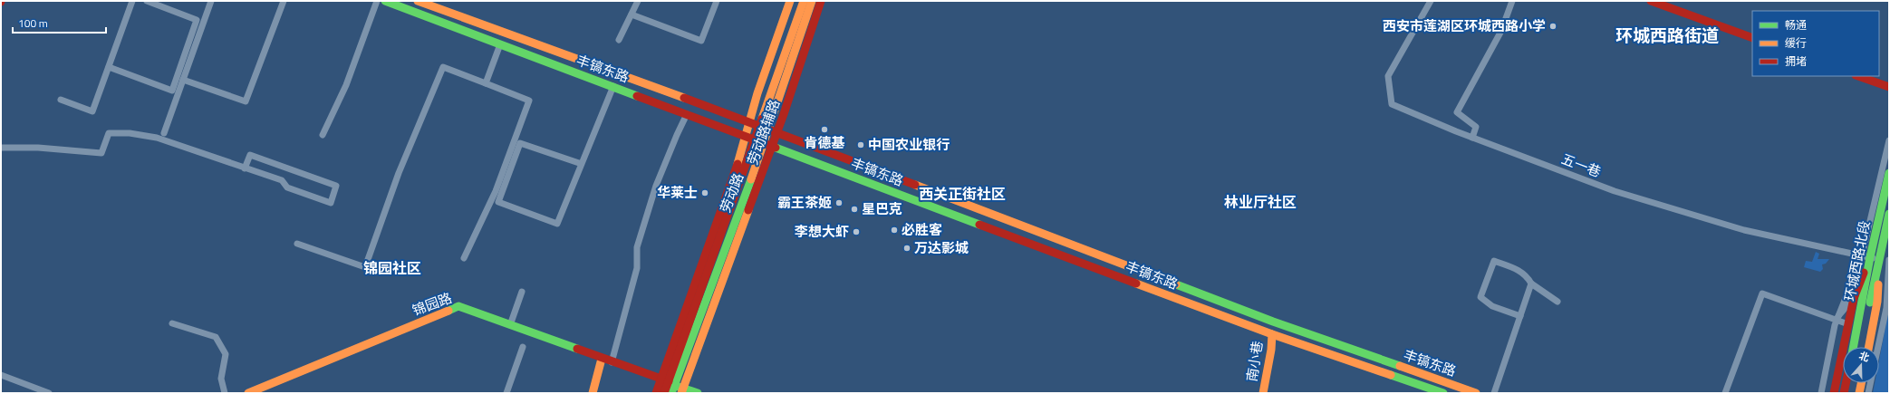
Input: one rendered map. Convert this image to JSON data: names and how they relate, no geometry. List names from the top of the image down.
{
  "streets": {
    "main road": [
      "丰镐东路",
      "劳动路辅路",
      "劳动路",
      "环城西路北段",
      "锦园路",
      "南小巷"
    ],
    "street": ["五一巷"]
  },
  "crossings": [
    ["丰镐东路", "劳动路辅路"],
    ["丰镐东路", "劳动路"],
    ["丰镐东路", "南小巷"],
    ["劳动路辅路", "劳动路"],
    ["劳动路辅路", "锦园路"],
    ["五一巷", "环城西路北段"],
    ["劳动路", "锦园路"]
  ],
  "districts": [
    "环城西路街道",
    "西关正街社区",
    "林业厅社区",
    "锦园社区"
  ],
  "places": [
    "西安市莲湖区环城西路小学",
    "肯德基",
    "中国农业银行",
    "华莱士",
    "霸王茶姬",
    "星巴克",
    "必胜客",
    "李想大虾",
    "万达影城"
  ],
  "legend": ["畅通", "缓行", "拥堵"],
  "scale_bar": "100 m",
  "north": "top"
}
